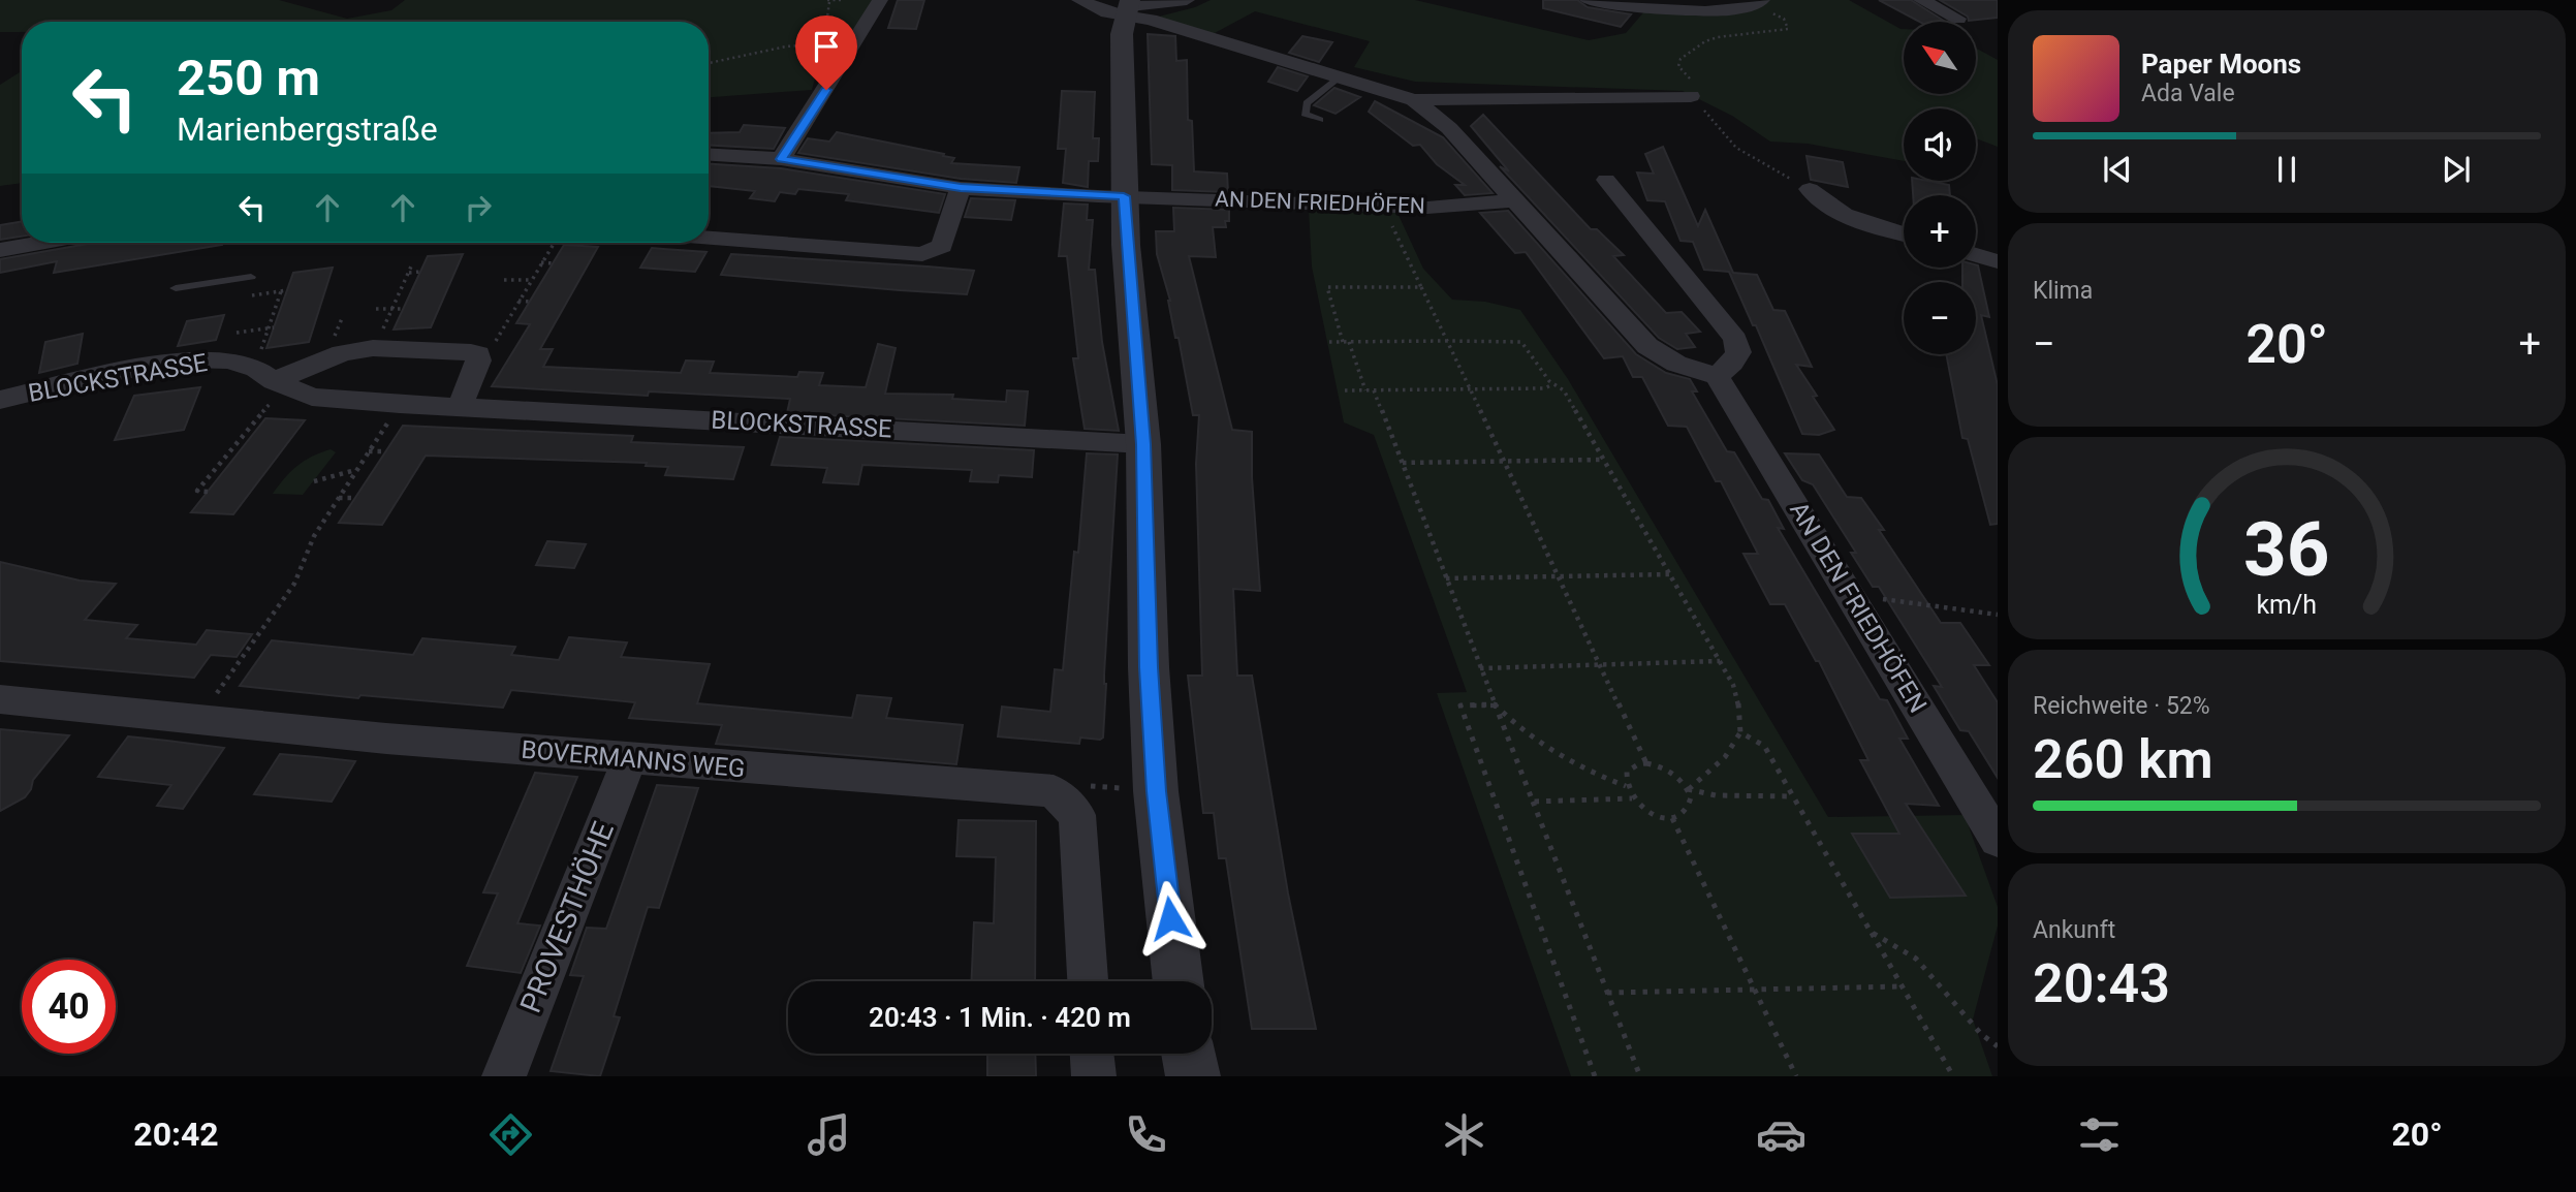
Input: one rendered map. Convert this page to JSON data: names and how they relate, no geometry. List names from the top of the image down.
{
  "streets": {
    "street": [
      "AN DEN FRIEDHÖFEN",
      "BLOCKSTRASSE",
      "BOVERMANNS WEG",
      "PROVESTHÖHE"
    ]
  },
  "crossings": [
    ["BOVERMANNS WEG", "PROVESTHÖHE"]
  ],
  "north": "top left",
  "page": {
    "map_buttons": ["+", "−"],
    "turn": ["250 m", "Marienbergstraße"],
    "song": ["Paper Moons", "Ada Vale"],
    "tile": [
      "Klima",
      ["Reichweite · 52%", "260 km"],
      ["Ankunft", "20:43"]
    ],
    "heat": ["−", "20°", "+"],
    "limit": "40",
    "trip": "20:43 · 1 Min. · 420 m",
    "tabs": ["20:42", "20°"],
    "gauge": ["36", "km/h"]
  }
}
